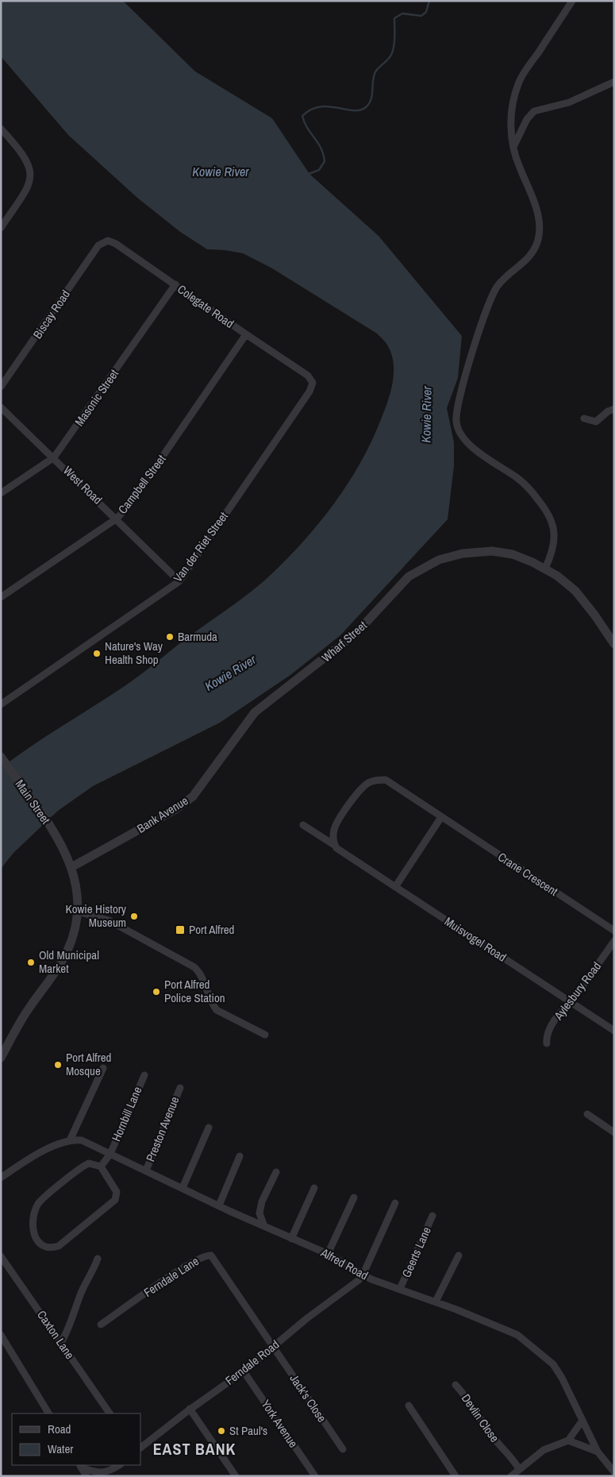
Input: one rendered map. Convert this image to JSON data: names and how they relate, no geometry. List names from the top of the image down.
{
  "streets": {
    "street": [
      "Colegate Road",
      "Biscay Road",
      "Masonic Street",
      "Campbell Street",
      "West Road",
      "Van der Riet Street",
      "Wharf Street",
      "Main Street",
      "Bank Avenue",
      "Crane Crescent",
      "Muisvogel Road",
      "Aylesbury Road",
      "Hornbill Lane",
      "Preston Avenue",
      "Geerts Lane",
      "Alfred Road",
      "Ferndale Lane",
      "Caxton Lane",
      "Ferndale Road",
      "Jack's Close",
      "Devlin Close",
      "York Avenue"
    ]
  },
  "crossings": [
    ["Colegate Road", "Biscay Road"],
    ["Colegate Road", "Masonic Street"],
    ["Colegate Road", "Campbell Street"],
    ["Colegate Road", "Van der Riet Street"],
    ["Masonic Street", "West Road"],
    ["Campbell Street", "West Road"],
    ["West Road", "Van der Riet Street"],
    ["Wharf Street", "Bank Avenue"],
    ["Main Street", "Bank Avenue"],
    ["Crane Crescent", "Muisvogel Road"],
    ["Muisvogel Road", "Aylesbury Road"],
    ["Hornbill Lane", "Alfred Road"],
    ["Preston Avenue", "Alfred Road"],
    ["Geerts Lane", "Alfred Road"],
    ["Alfred Road", "Ferndale Road"],
    ["Ferndale Lane", "Ferndale Road"],
    ["Ferndale Lane", "Jack's Close"],
    ["Ferndale Road", "Jack's Close"],
    ["Ferndale Road", "York Avenue"]
  ],
  "districts": ["EAST BANK"],
  "water": ["Kowie River"],
  "places": {
    "other": [
      "Barmuda",
      "Nature's Way Health Shop",
      "Kowie History Museum",
      "Old Municipal Market",
      "Port Alfred Police Station",
      "Port Alfred Mosque",
      "St Paul's"
    ],
    "transit": ["Port Alfred"]
  },
  "legend": ["Road", "Water"]
}
